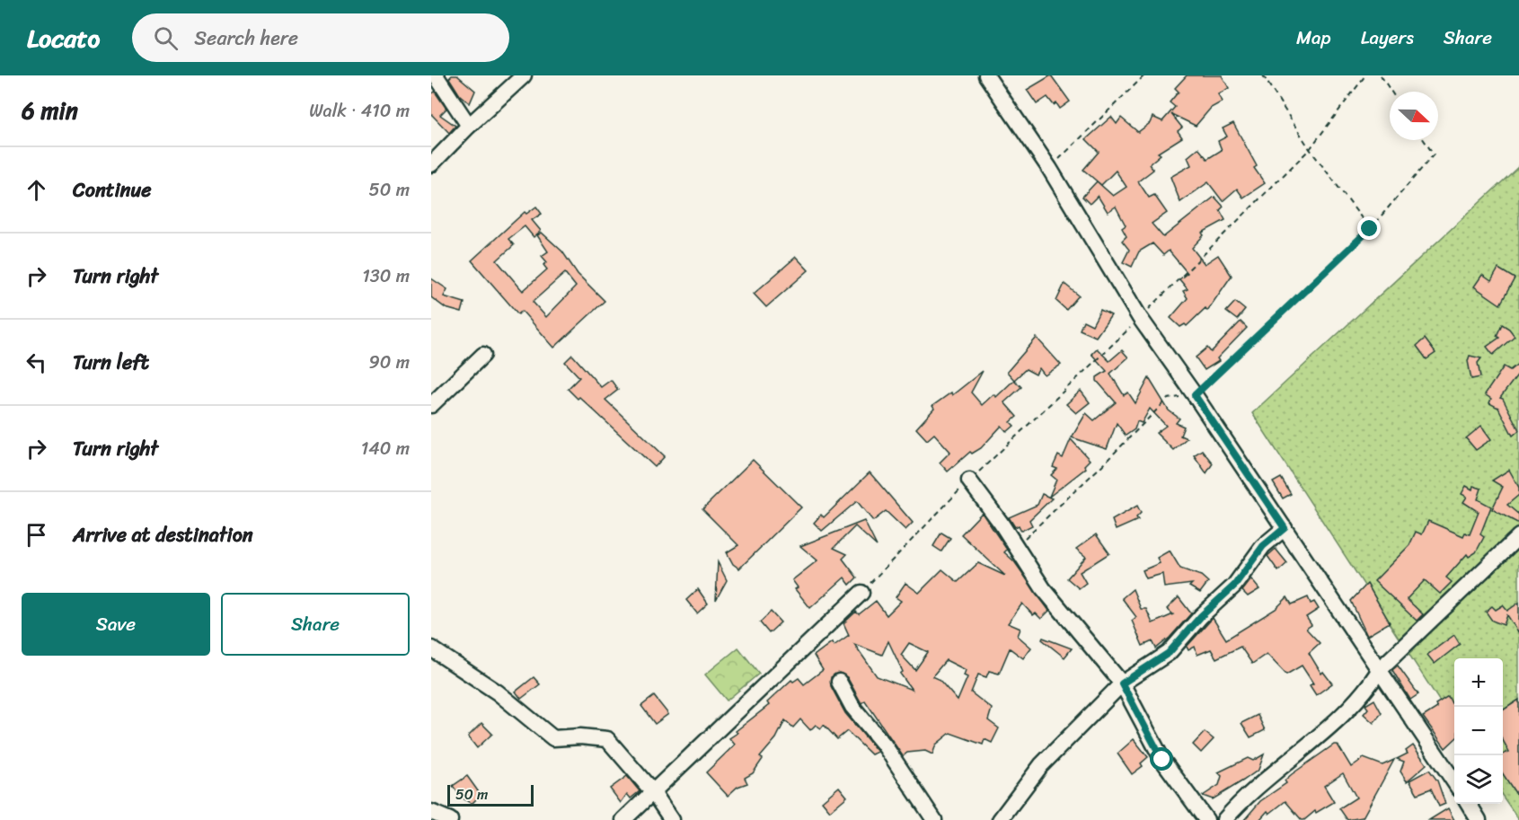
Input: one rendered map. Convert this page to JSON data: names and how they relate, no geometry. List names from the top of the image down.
{
  "scale_bar": "50 m",
  "north": "right",
  "page": {
    "header": "Locato",
    "search": "Search here",
    "nav": ["Map", "Layers", "Share"],
    "heading": ["6 min", "Walk · 410 m"],
    "list": [
      ["Continue", "50 m"],
      ["Turn right", "130 m"],
      ["Turn left", "90 m"],
      ["Turn right", "140 m"],
      "Arrive at destination"
    ],
    "buttons": ["Save", "Share"],
    "map_buttons": ["+", "−"],
    "scale": "50 m"
  }
}
